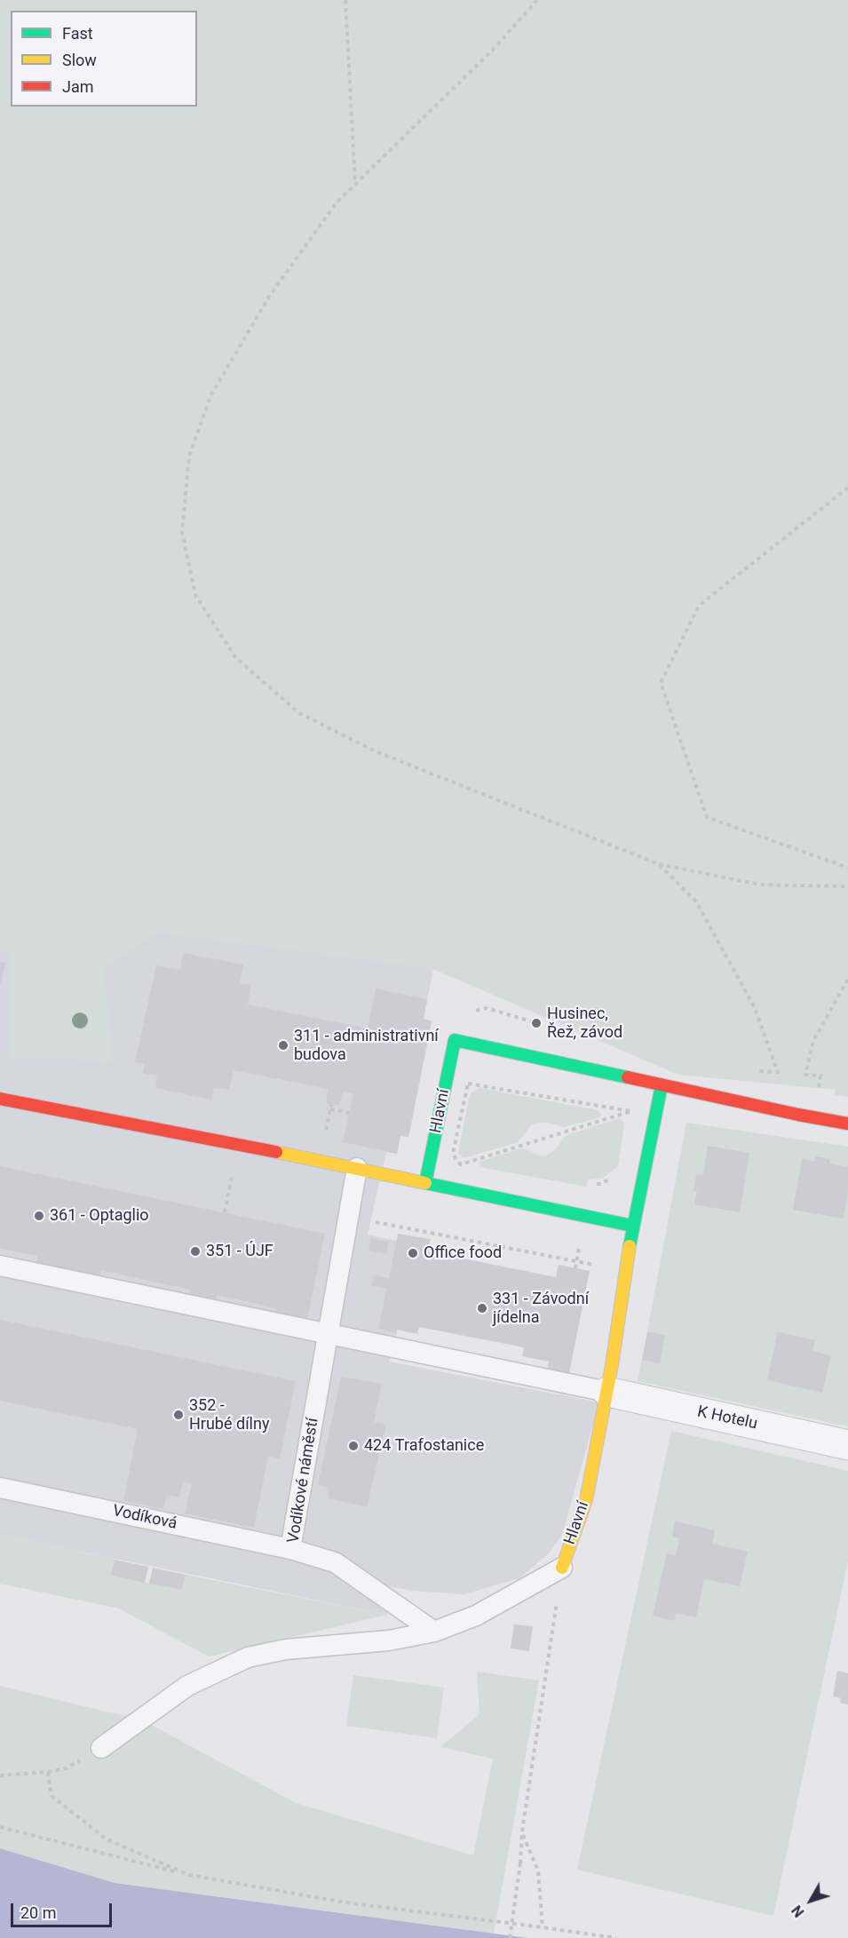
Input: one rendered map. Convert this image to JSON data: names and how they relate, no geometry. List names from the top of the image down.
{
  "streets": {
    "street": ["Hlavní", "K Hotelu"],
    "lane": ["Vodíkové náměstí", "Vodíková"]
  },
  "crossings": [
    ["Hlavní", "K Hotelu"],
    ["Vodíkové náměstí", "Vodíková"]
  ],
  "places": [
    "Husinec, Řež, závod",
    "311 - administrativní budova",
    "361 - Optaglio",
    "351 - ÚJF",
    "Office food",
    "331 - Závodní jídelna",
    "352 - Hrubé dílny",
    "424 Trafostanice"
  ],
  "legend": ["Fast", "Slow", "Jam"],
  "scale_bar": "20 m",
  "north": "bottom left"
}
